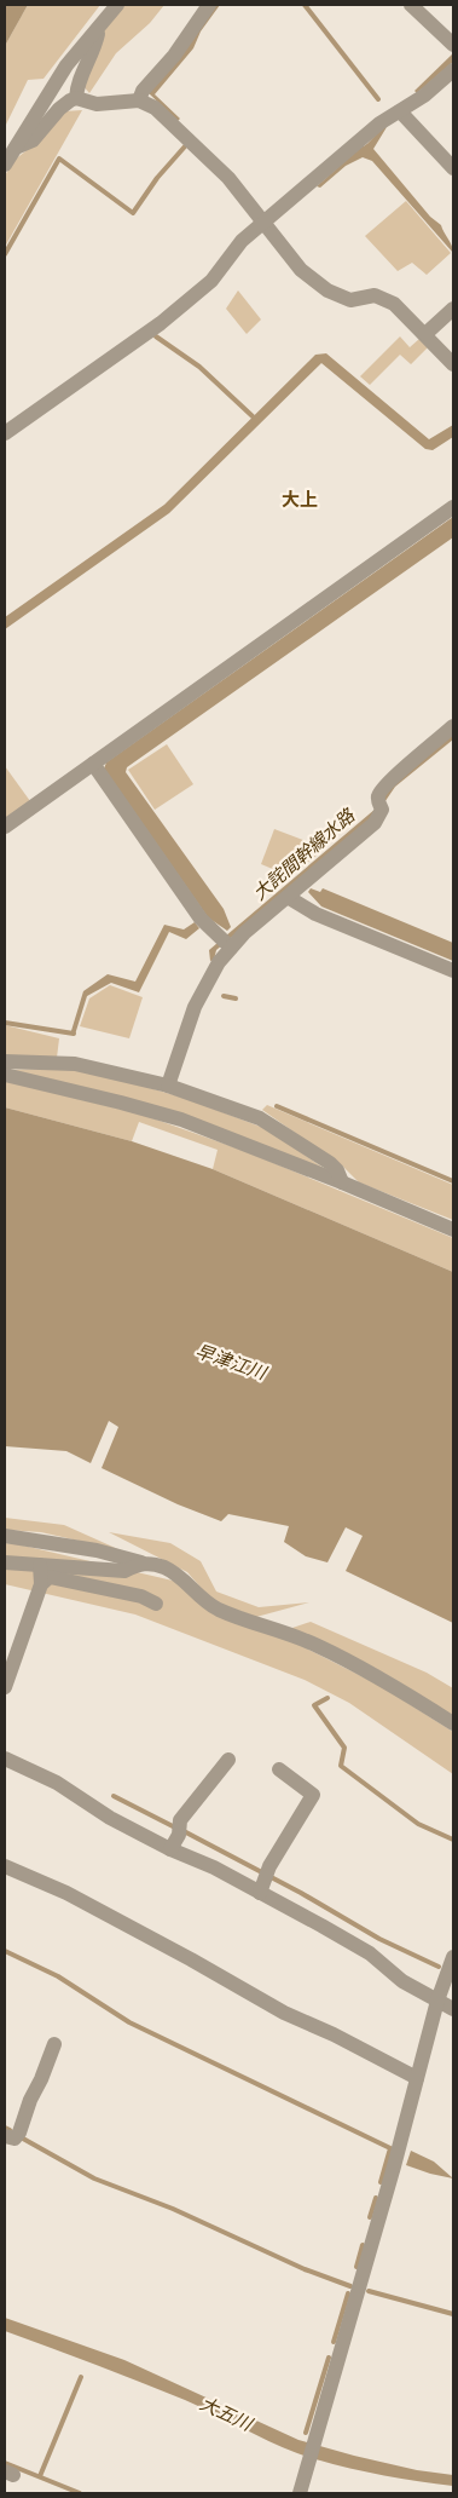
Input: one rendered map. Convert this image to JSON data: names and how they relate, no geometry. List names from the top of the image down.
{
  "districts": ["大上"],
  "water": ["大詫間幹線水路", "早津江川", "大五川"]
}
